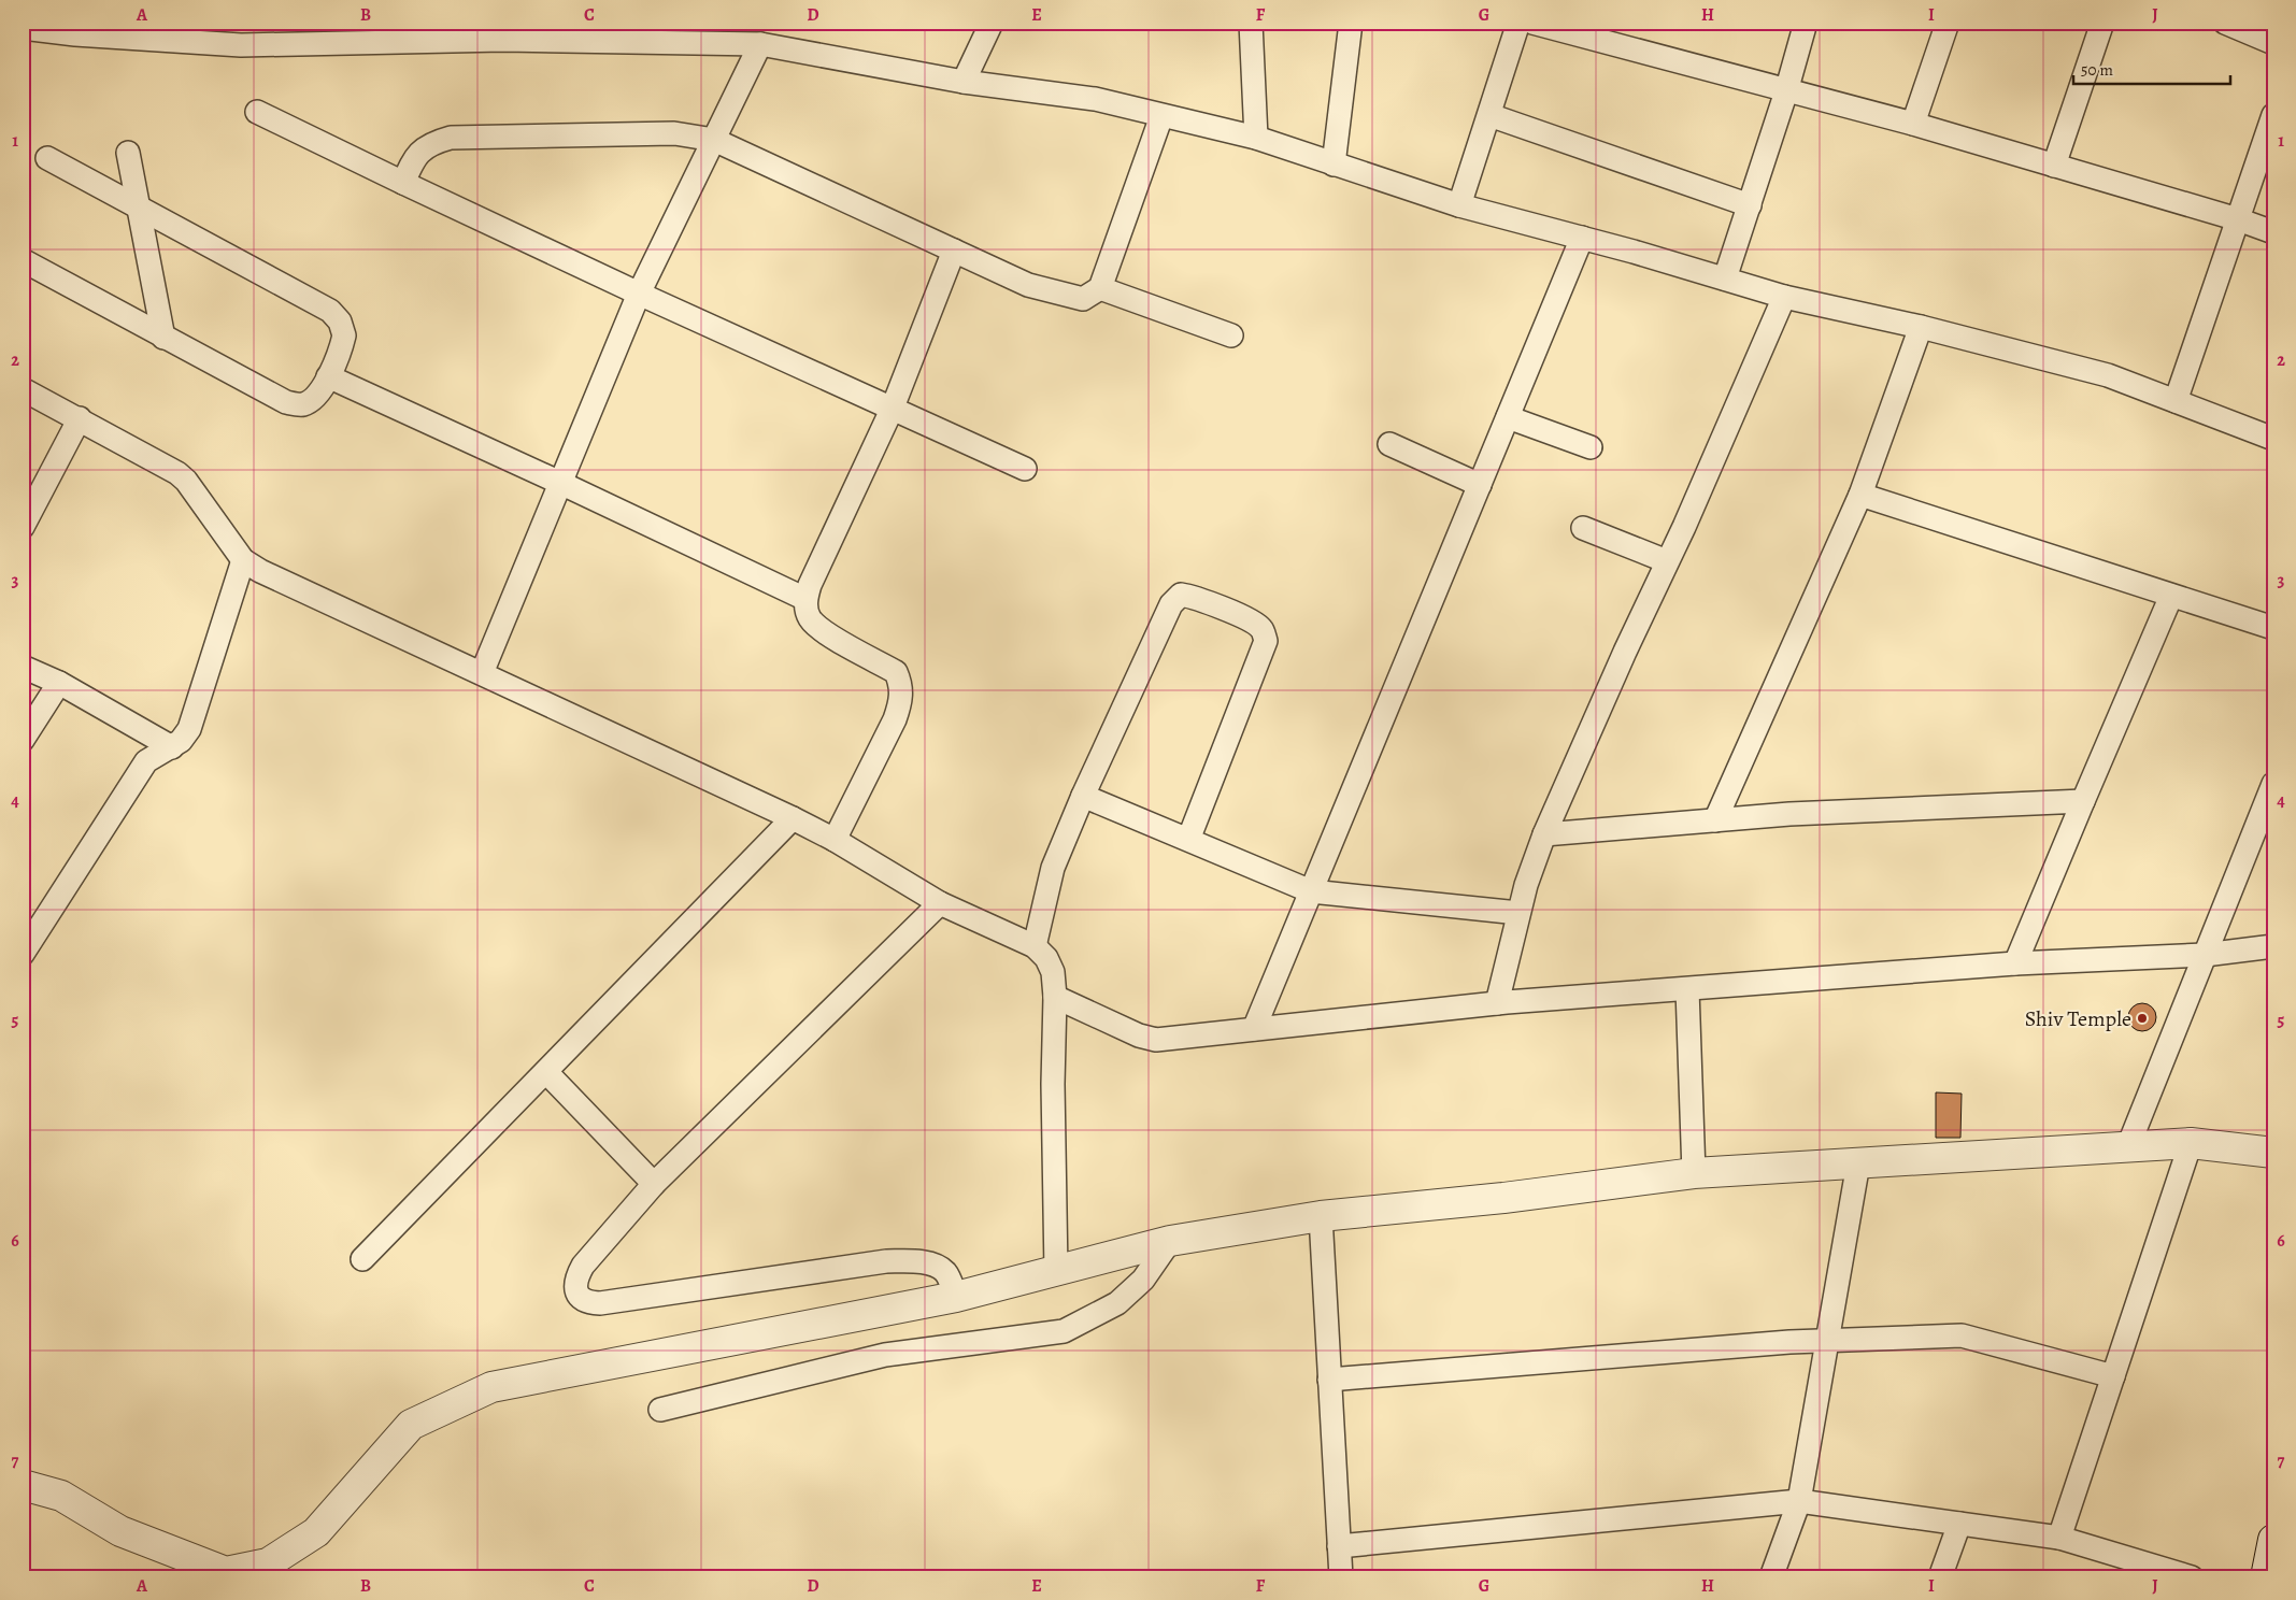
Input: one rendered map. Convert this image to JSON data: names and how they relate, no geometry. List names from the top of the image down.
{
  "places": ["Shiv Temple"],
  "scale_bar": "50 m",
  "grid": {
    "columns": [
      "A",
      "B",
      "C",
      "D",
      "E",
      "F",
      "G",
      "H",
      "I",
      "J"
    ],
    "rows": [
      "1",
      "2",
      "3",
      "4",
      "5",
      "6",
      "7"
    ]
  }
}
